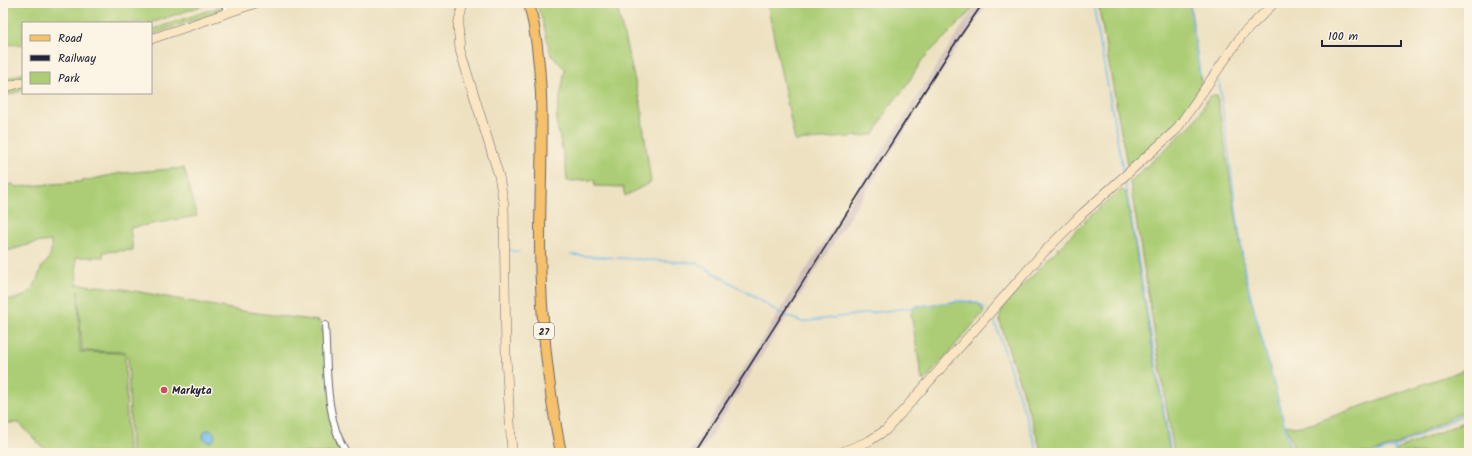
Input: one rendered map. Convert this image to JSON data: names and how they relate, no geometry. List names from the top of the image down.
{
  "streets": {
    "main road": ["27"]
  },
  "places": ["Markyta"],
  "legend": ["Road", "Railway", "Park"],
  "scale_bar": "100 m"
}
